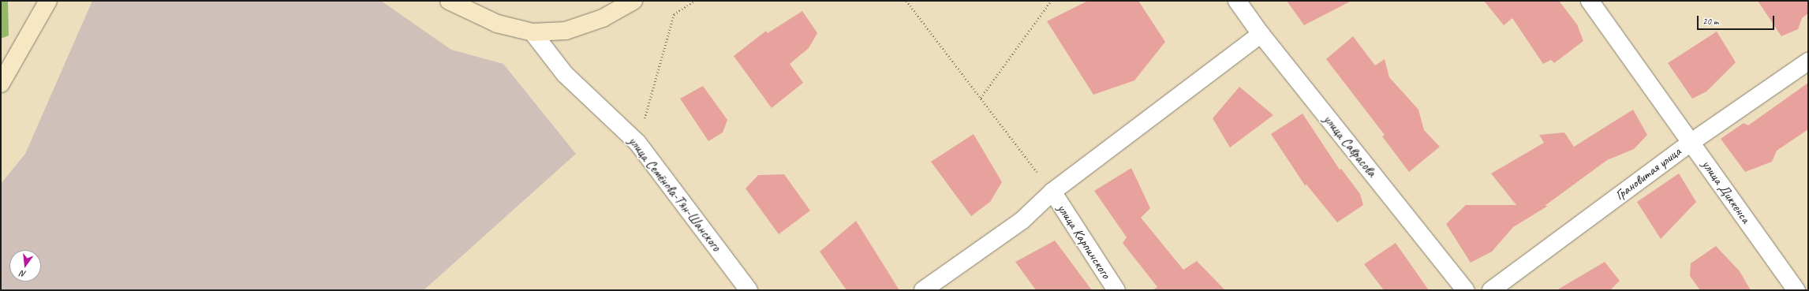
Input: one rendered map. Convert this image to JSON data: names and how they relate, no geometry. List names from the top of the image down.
{
  "streets": {
    "street": [
      "улица Саврасова",
      "Грановитая улица",
      "улица Диккенса",
      "улица Семёнова-Тян-Шанского",
      "улица Карпинского"
    ]
  },
  "crossings": [
    ["Грановитая улица", "улица Диккенса"]
  ],
  "scale_bar": "20 m",
  "north": "bottom"
}
